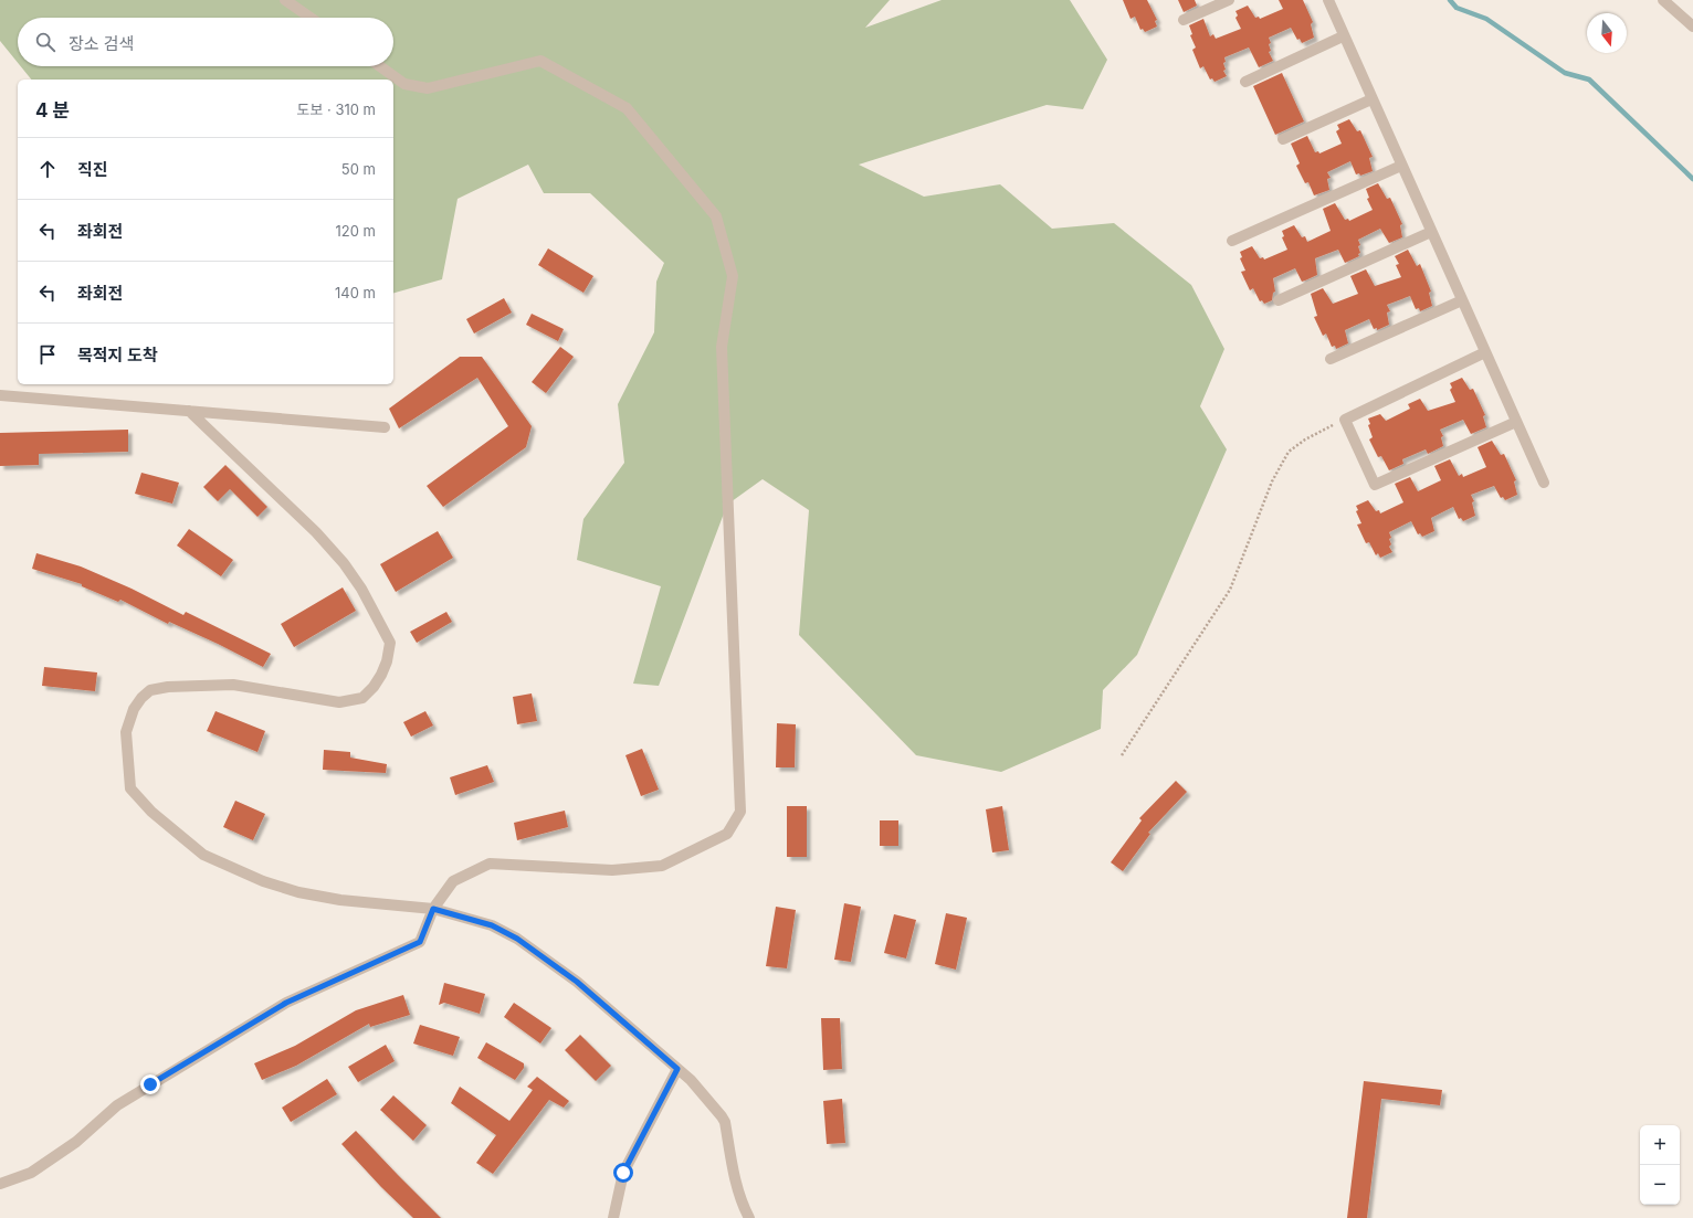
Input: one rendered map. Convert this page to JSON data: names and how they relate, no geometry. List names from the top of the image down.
{
  "north": "bottom",
  "page": {
    "search": "장소 검색",
    "heading": ["4 분", "도보 · 310 m"],
    "list": [
      ["직진", "50 m"],
      ["좌회전", "120 m"],
      ["좌회전", "140 m"],
      "목적지 도착"
    ],
    "map_buttons": ["+", "−"]
  }
}
